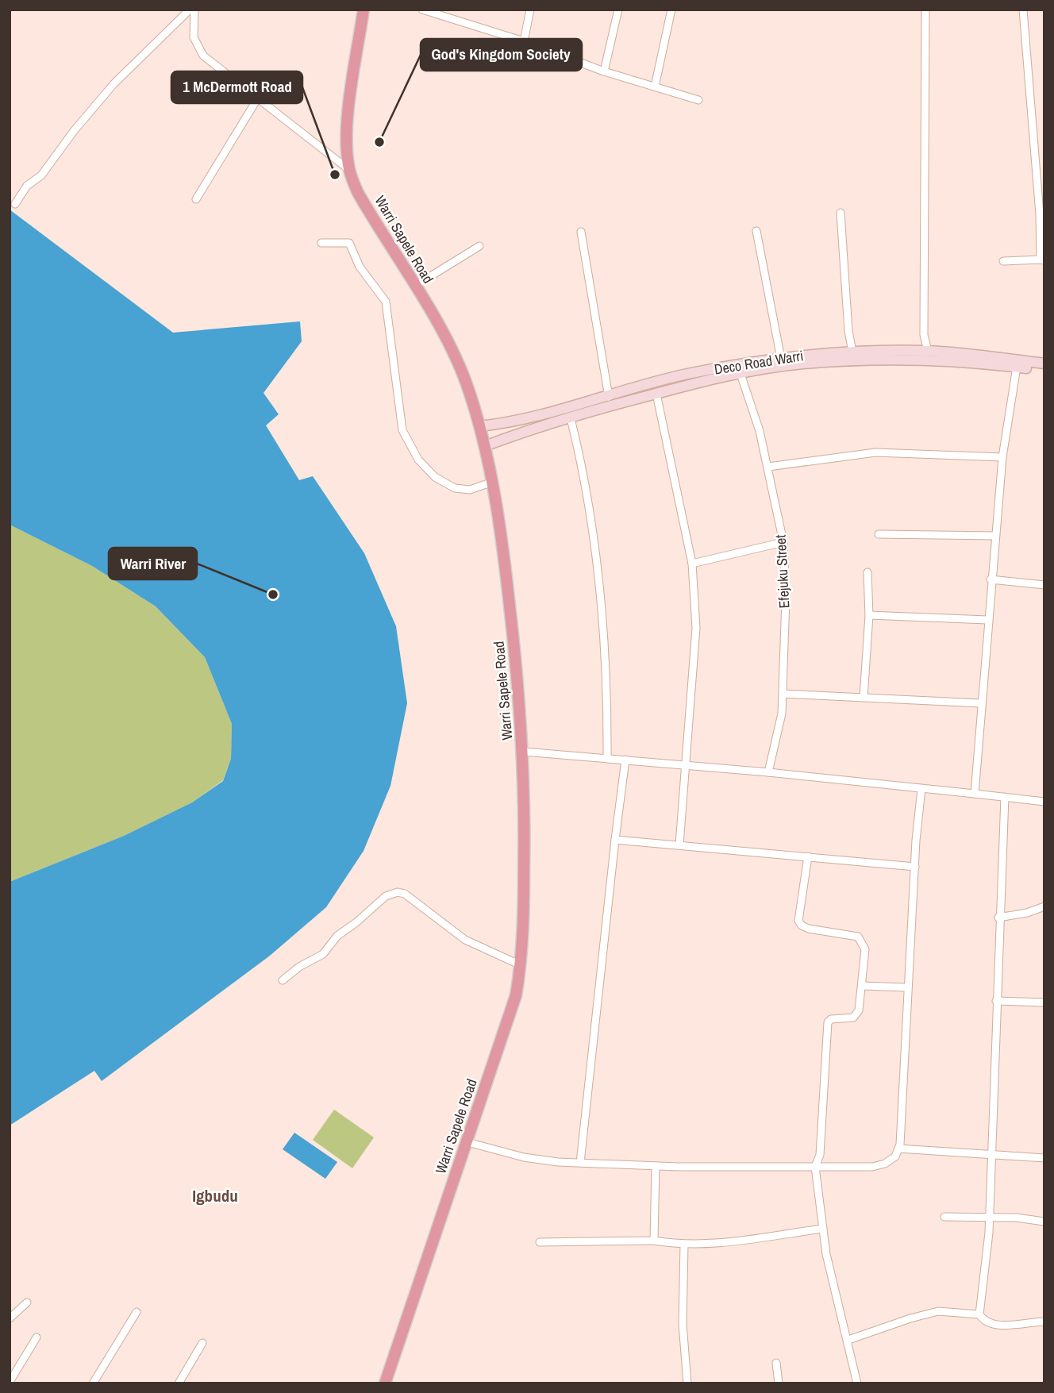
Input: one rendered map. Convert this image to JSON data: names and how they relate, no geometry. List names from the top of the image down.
{
  "streets": {
    "highway": ["Warri Sapele Road"],
    "main road": ["Deco Road Warri"],
    "street": ["Efejuku Street"]
  },
  "crossings": [
    ["Warri Sapele Road", "Deco Road Warri"],
    ["Deco Road Warri", "Efejuku Street"]
  ],
  "districts": ["Igbudu"],
  "places": ["God's Kingdom Society", "1 McDermott Road", "Warri River"]
}
